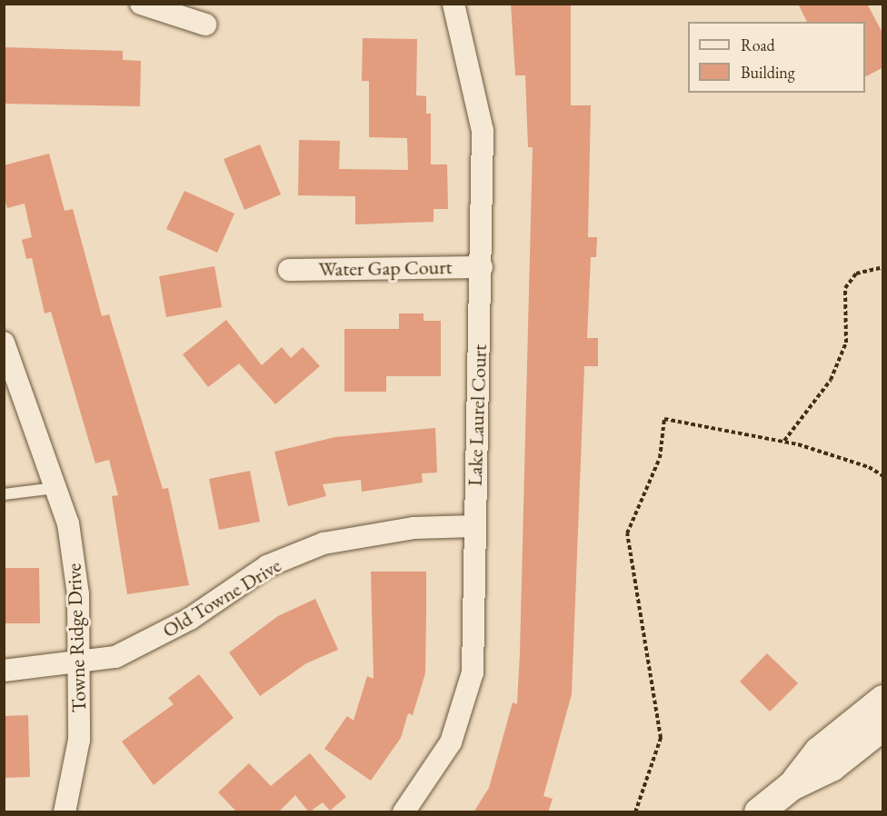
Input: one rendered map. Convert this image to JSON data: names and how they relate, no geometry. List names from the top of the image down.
{
  "streets": {
    "street": [
      "Water Gap Court",
      "Lake Laurel Court",
      "Old Towne Drive",
      "Towne Ridge Drive"
    ]
  },
  "crossings": [
    ["Water Gap Court", "Lake Laurel Court"],
    ["Lake Laurel Court", "Old Towne Drive"],
    ["Old Towne Drive", "Towne Ridge Drive"]
  ],
  "legend": ["Road", "Building"]
}
